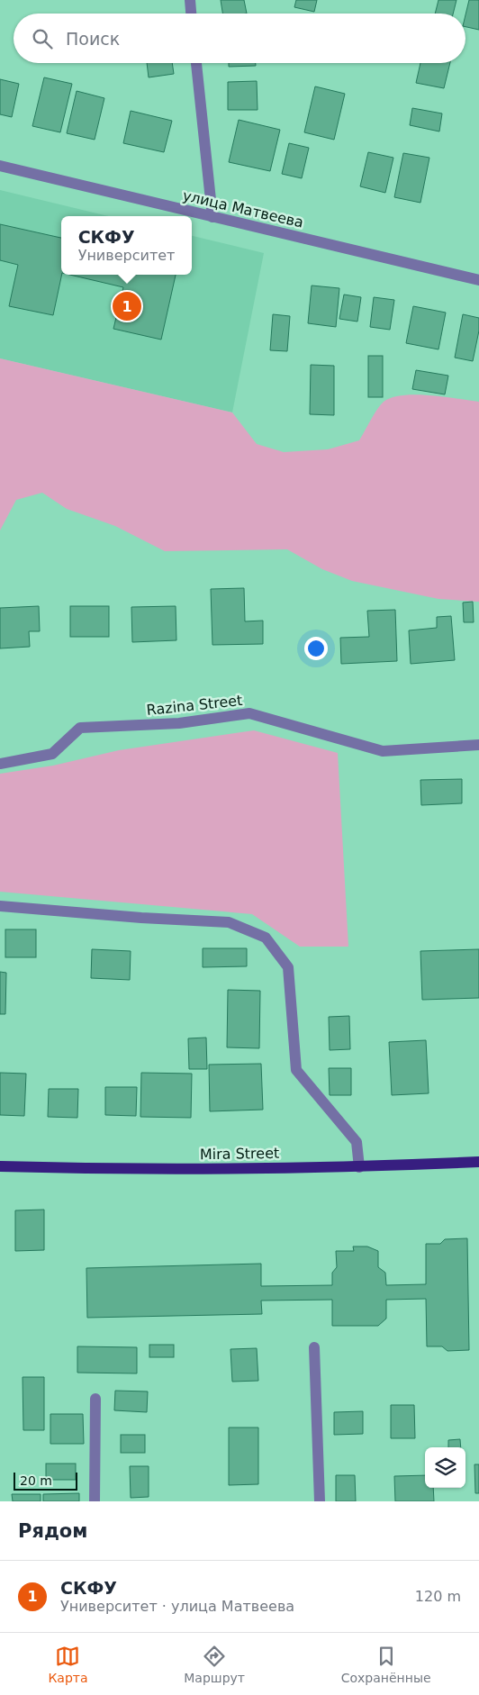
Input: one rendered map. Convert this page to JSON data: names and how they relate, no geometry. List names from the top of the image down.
{
  "streets": {
    "main road": ["Mira Street"],
    "street": ["улица Матвеева", "Razina Street"]
  },
  "scale_bar": "20 m",
  "page": {
    "search": "Поиск",
    "popup": ["СКФУ", "Университет"],
    "pins": "1",
    "scale": "20 m",
    "heading": "Рядом",
    "list": [
      {
        "mark": "1",
        "name": "СКФУ",
        "note": "Университет · улица Матвеева",
        "value": "120 m"
      }
    ],
    "nav": ["Карта", "Маршрут", "Сохранённые"]
  }
}
